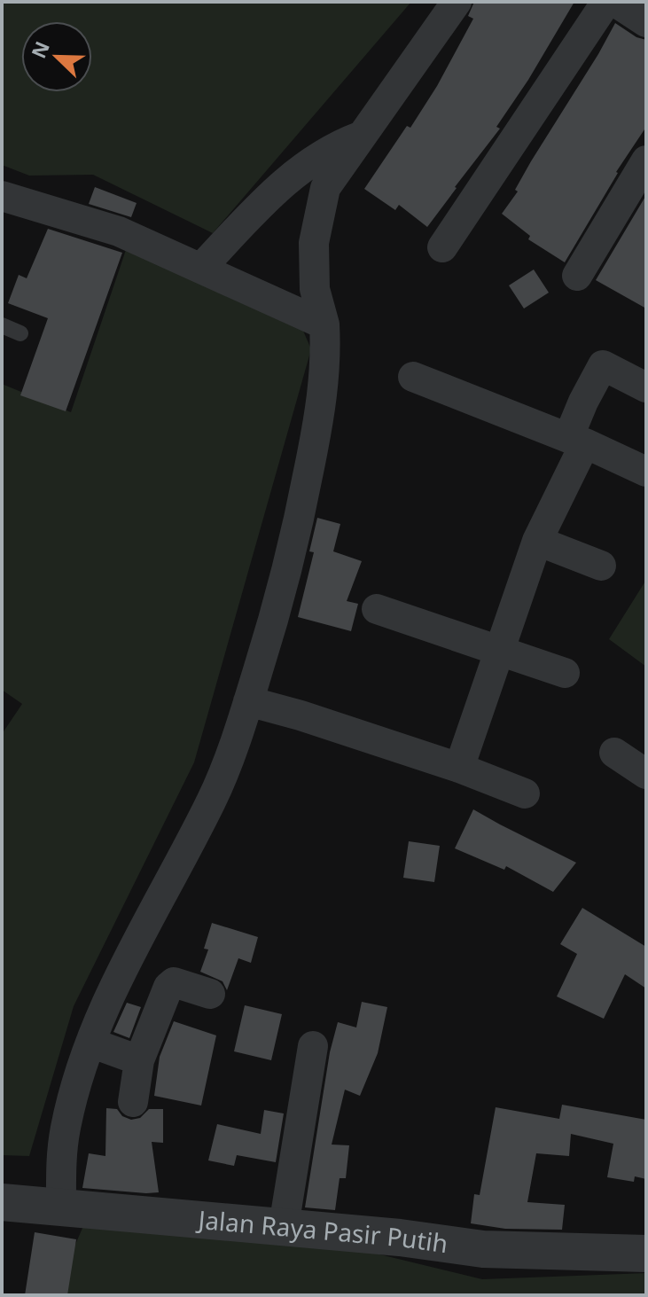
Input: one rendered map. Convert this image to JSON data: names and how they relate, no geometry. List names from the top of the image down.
{
  "streets": {
    "street": ["Jalan Raya Pasir Putih"]
  },
  "north": "top left"
}
